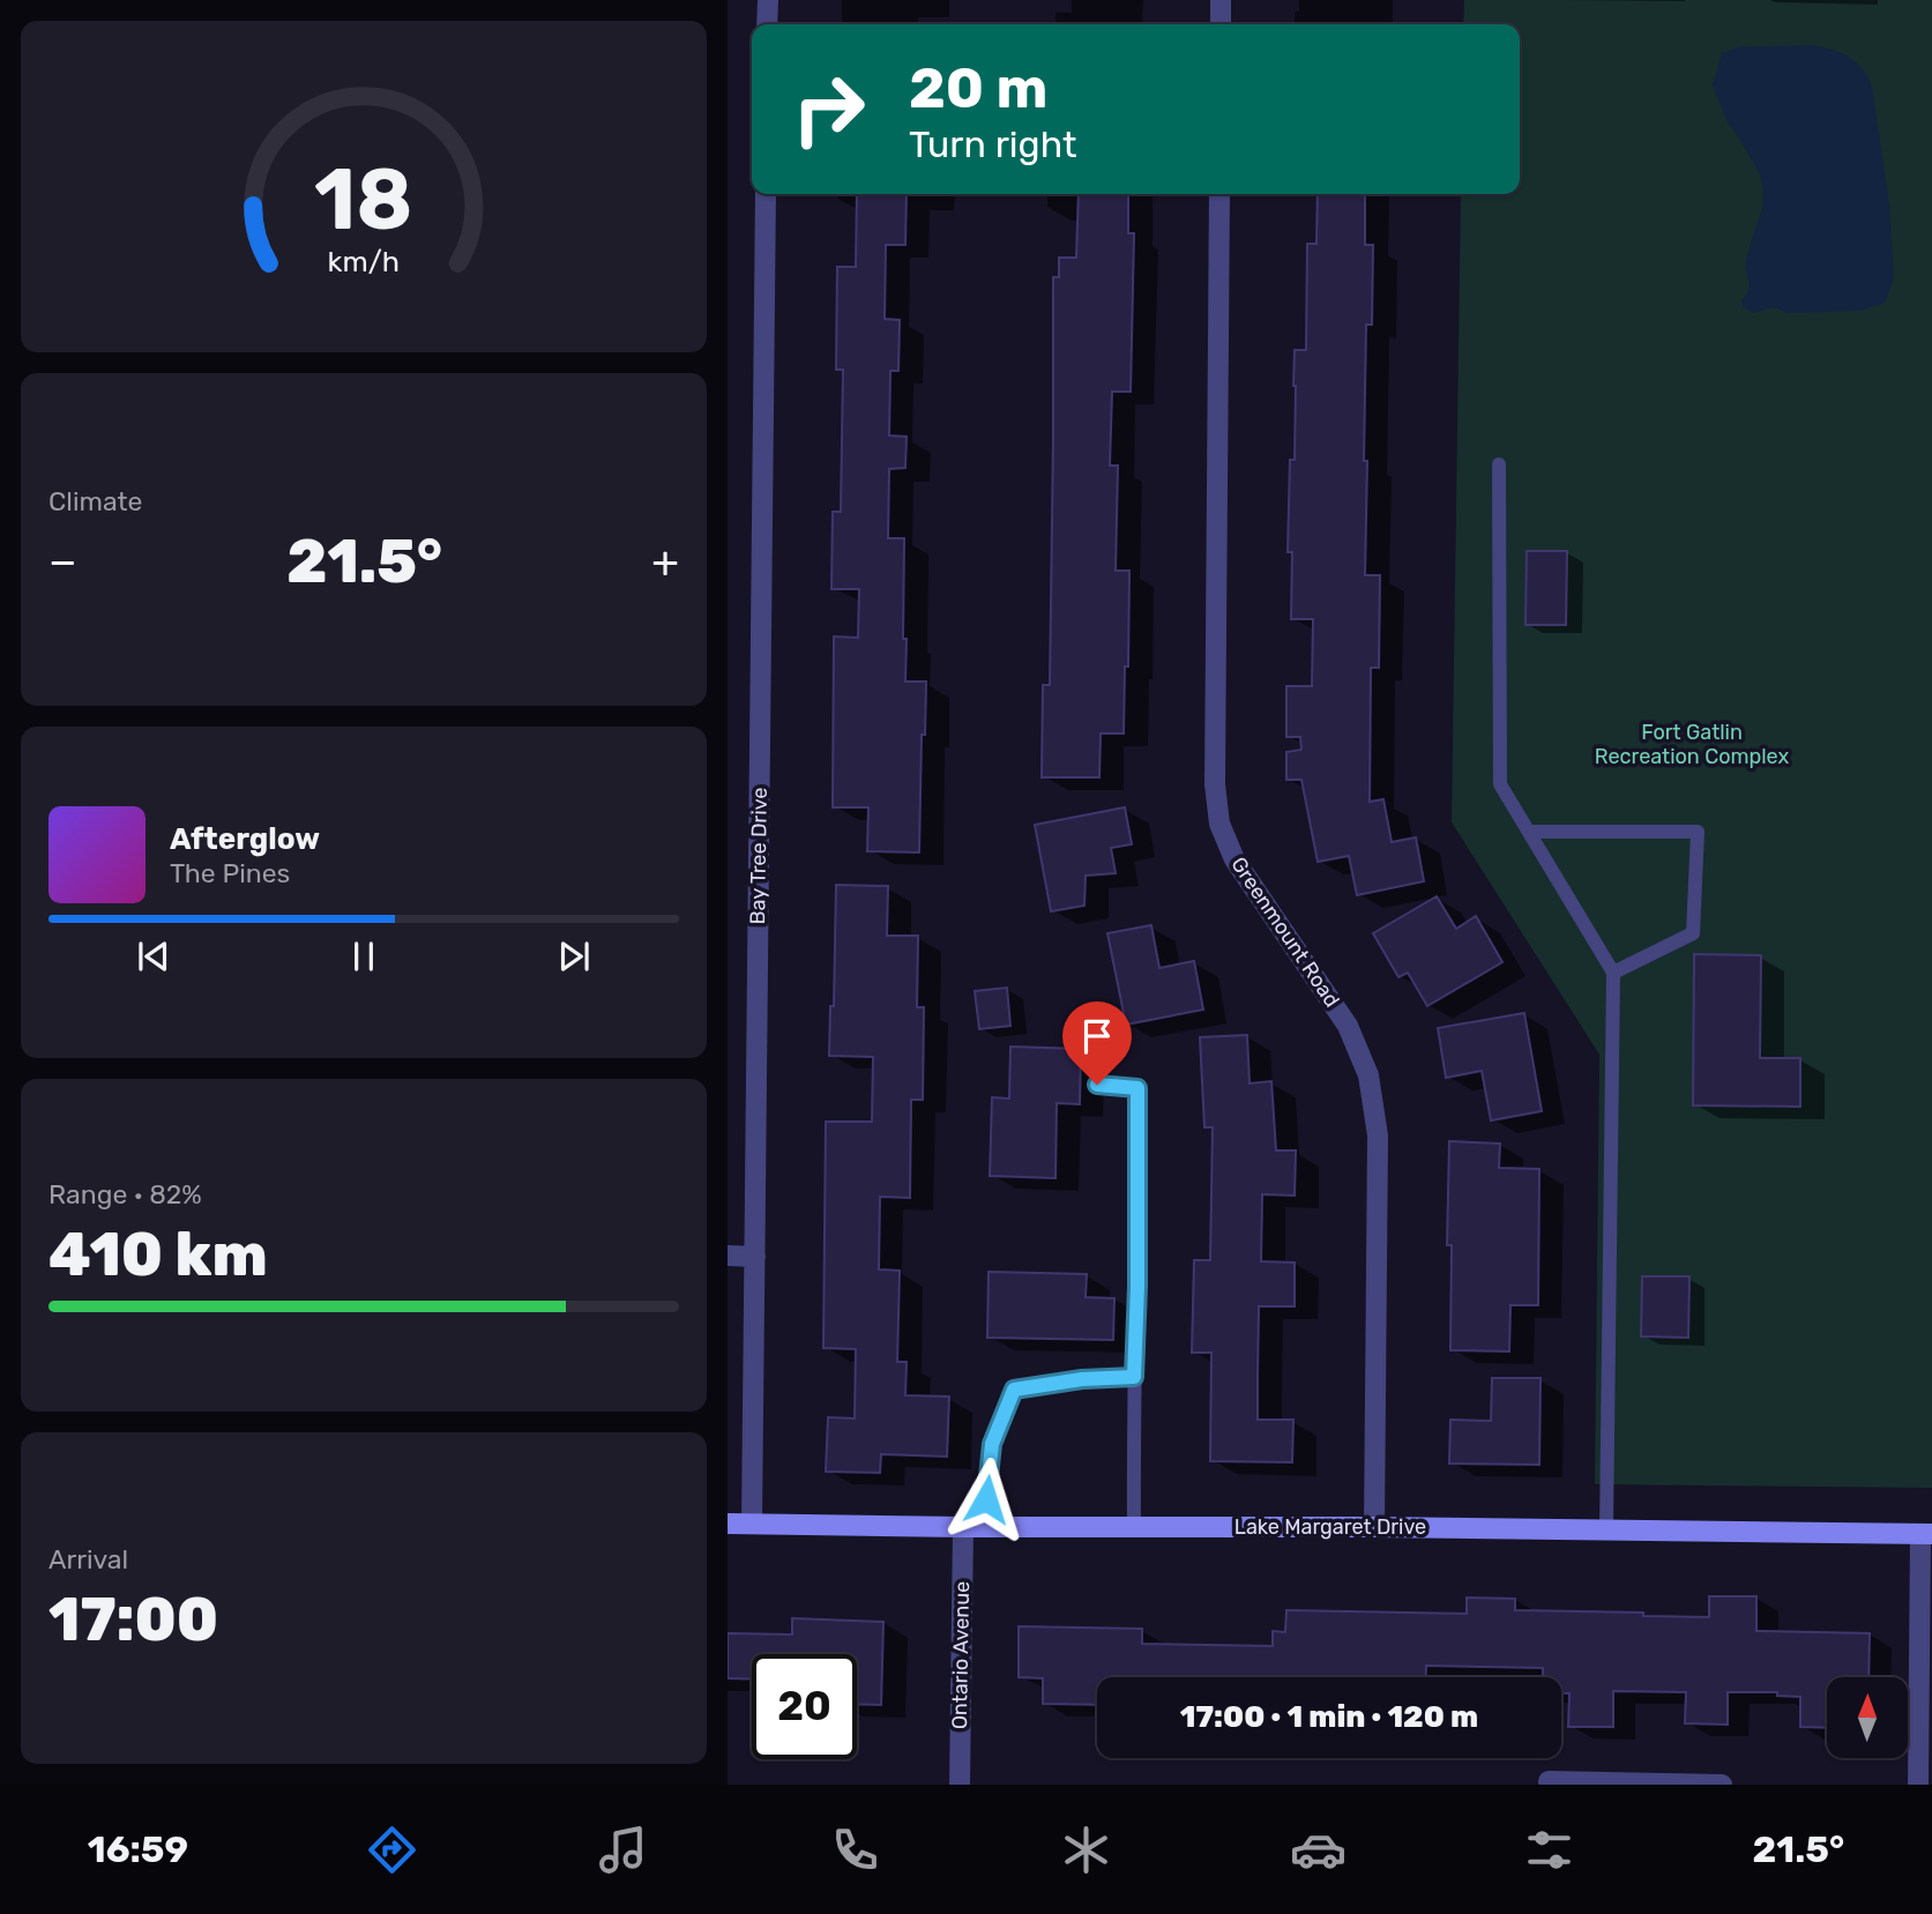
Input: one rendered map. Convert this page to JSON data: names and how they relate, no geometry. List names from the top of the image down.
{
  "streets": {
    "street": [
      "Bay Tree Drive",
      "Greenmount Road",
      "Lake Margaret Drive",
      "Ontario Avenue"
    ]
  },
  "crossings": [
    ["Bay Tree Drive", "Lake Margaret Drive"],
    ["Greenmount Road", "Lake Margaret Drive"],
    ["Lake Margaret Drive", "Ontario Avenue"]
  ],
  "parks": ["Fort Gatlin Recreation Complex"],
  "north": "top",
  "page": {
    "turn": ["20 m", "Turn right"],
    "tile": [
      "Climate",
      ["Range · 82%", "410 km"],
      ["Arrival", "17:00"]
    ],
    "heat": ["−", "21.5°", "+"],
    "song": ["Afterglow", "The Pines"],
    "limit": "20",
    "trip": "17:00 · 1 min · 120 m",
    "tabs": ["16:59", "21.5°"],
    "gauge": ["18", "km/h"]
  }
}
